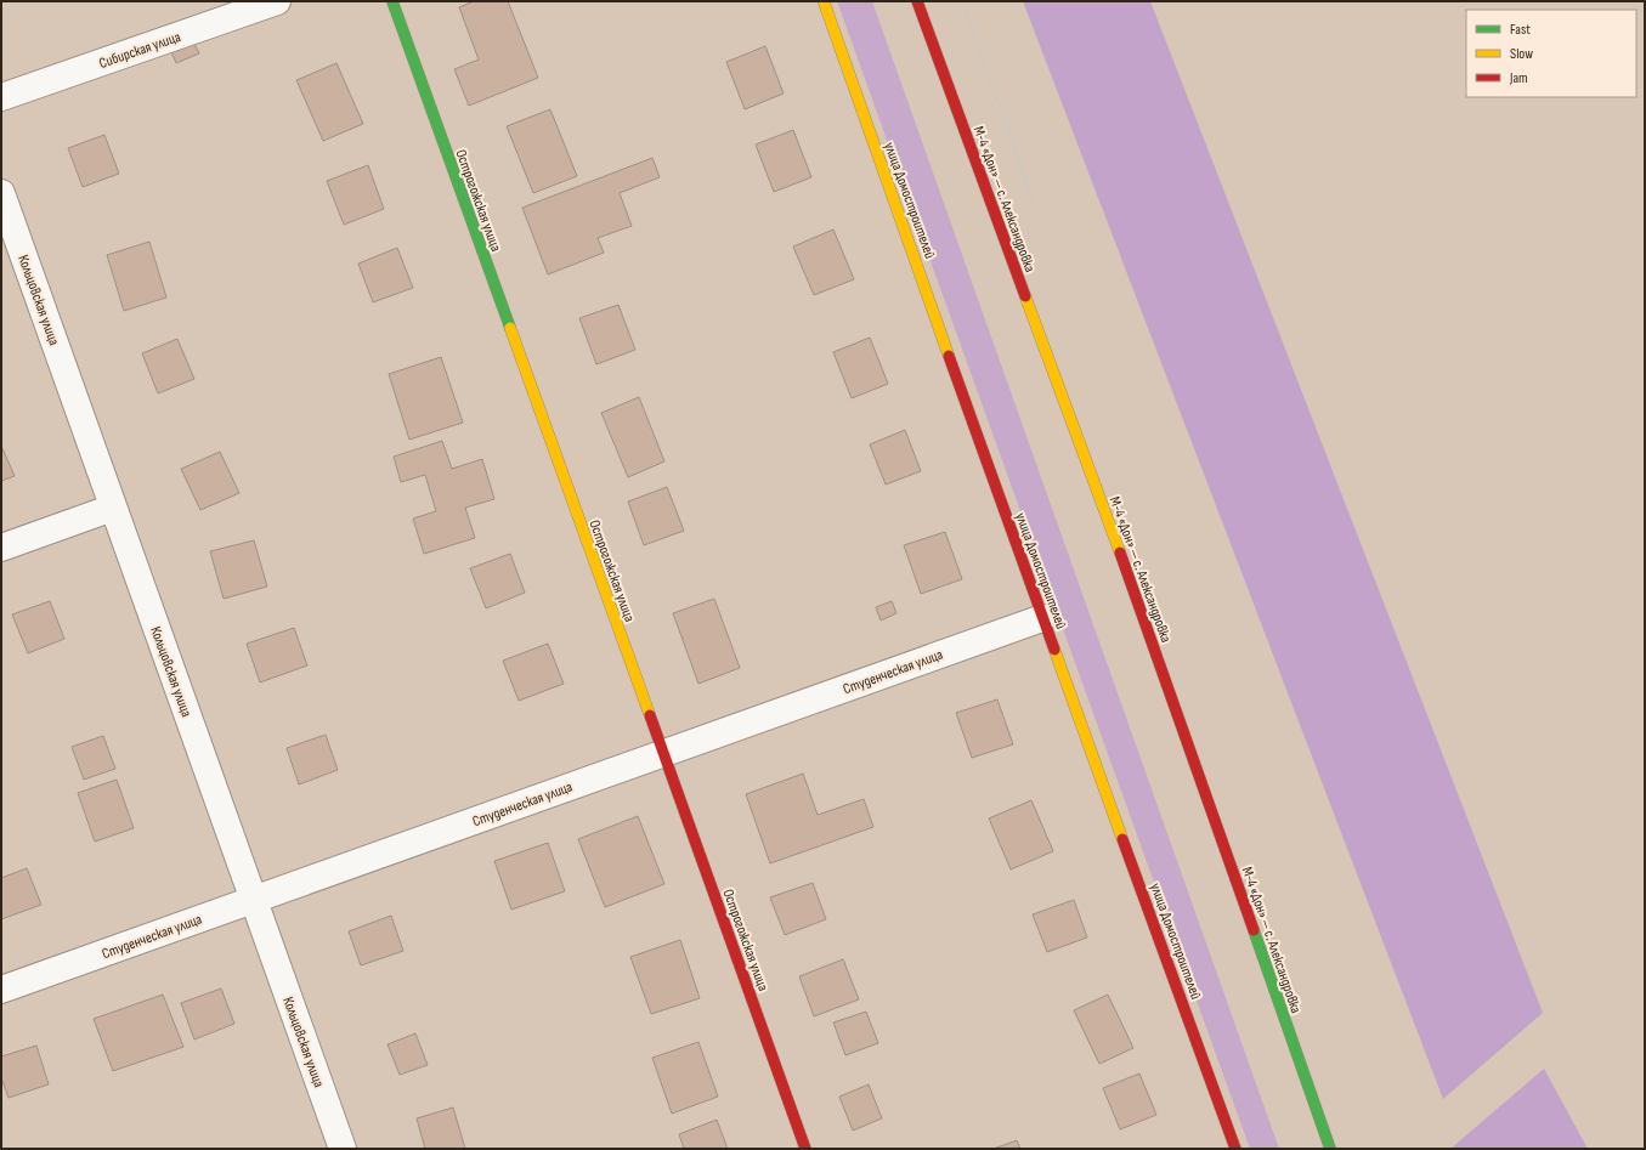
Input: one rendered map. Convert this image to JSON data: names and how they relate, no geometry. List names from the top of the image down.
{
  "streets": {
    "street": [
      "Сибирская улица",
      "М-4 «Дон» — с. Александровка",
      "Острогожская улица",
      "улица Домостроителей",
      "Кольцовская улица",
      "Студенческая улица"
    ]
  },
  "crossings": [
    ["Острогожская улица", "Студенческая улица"],
    ["улица Домостроителей", "Студенческая улица"],
    ["Кольцовская улица", "Студенческая улица"]
  ],
  "legend": ["Fast", "Slow", "Jam"]
}
